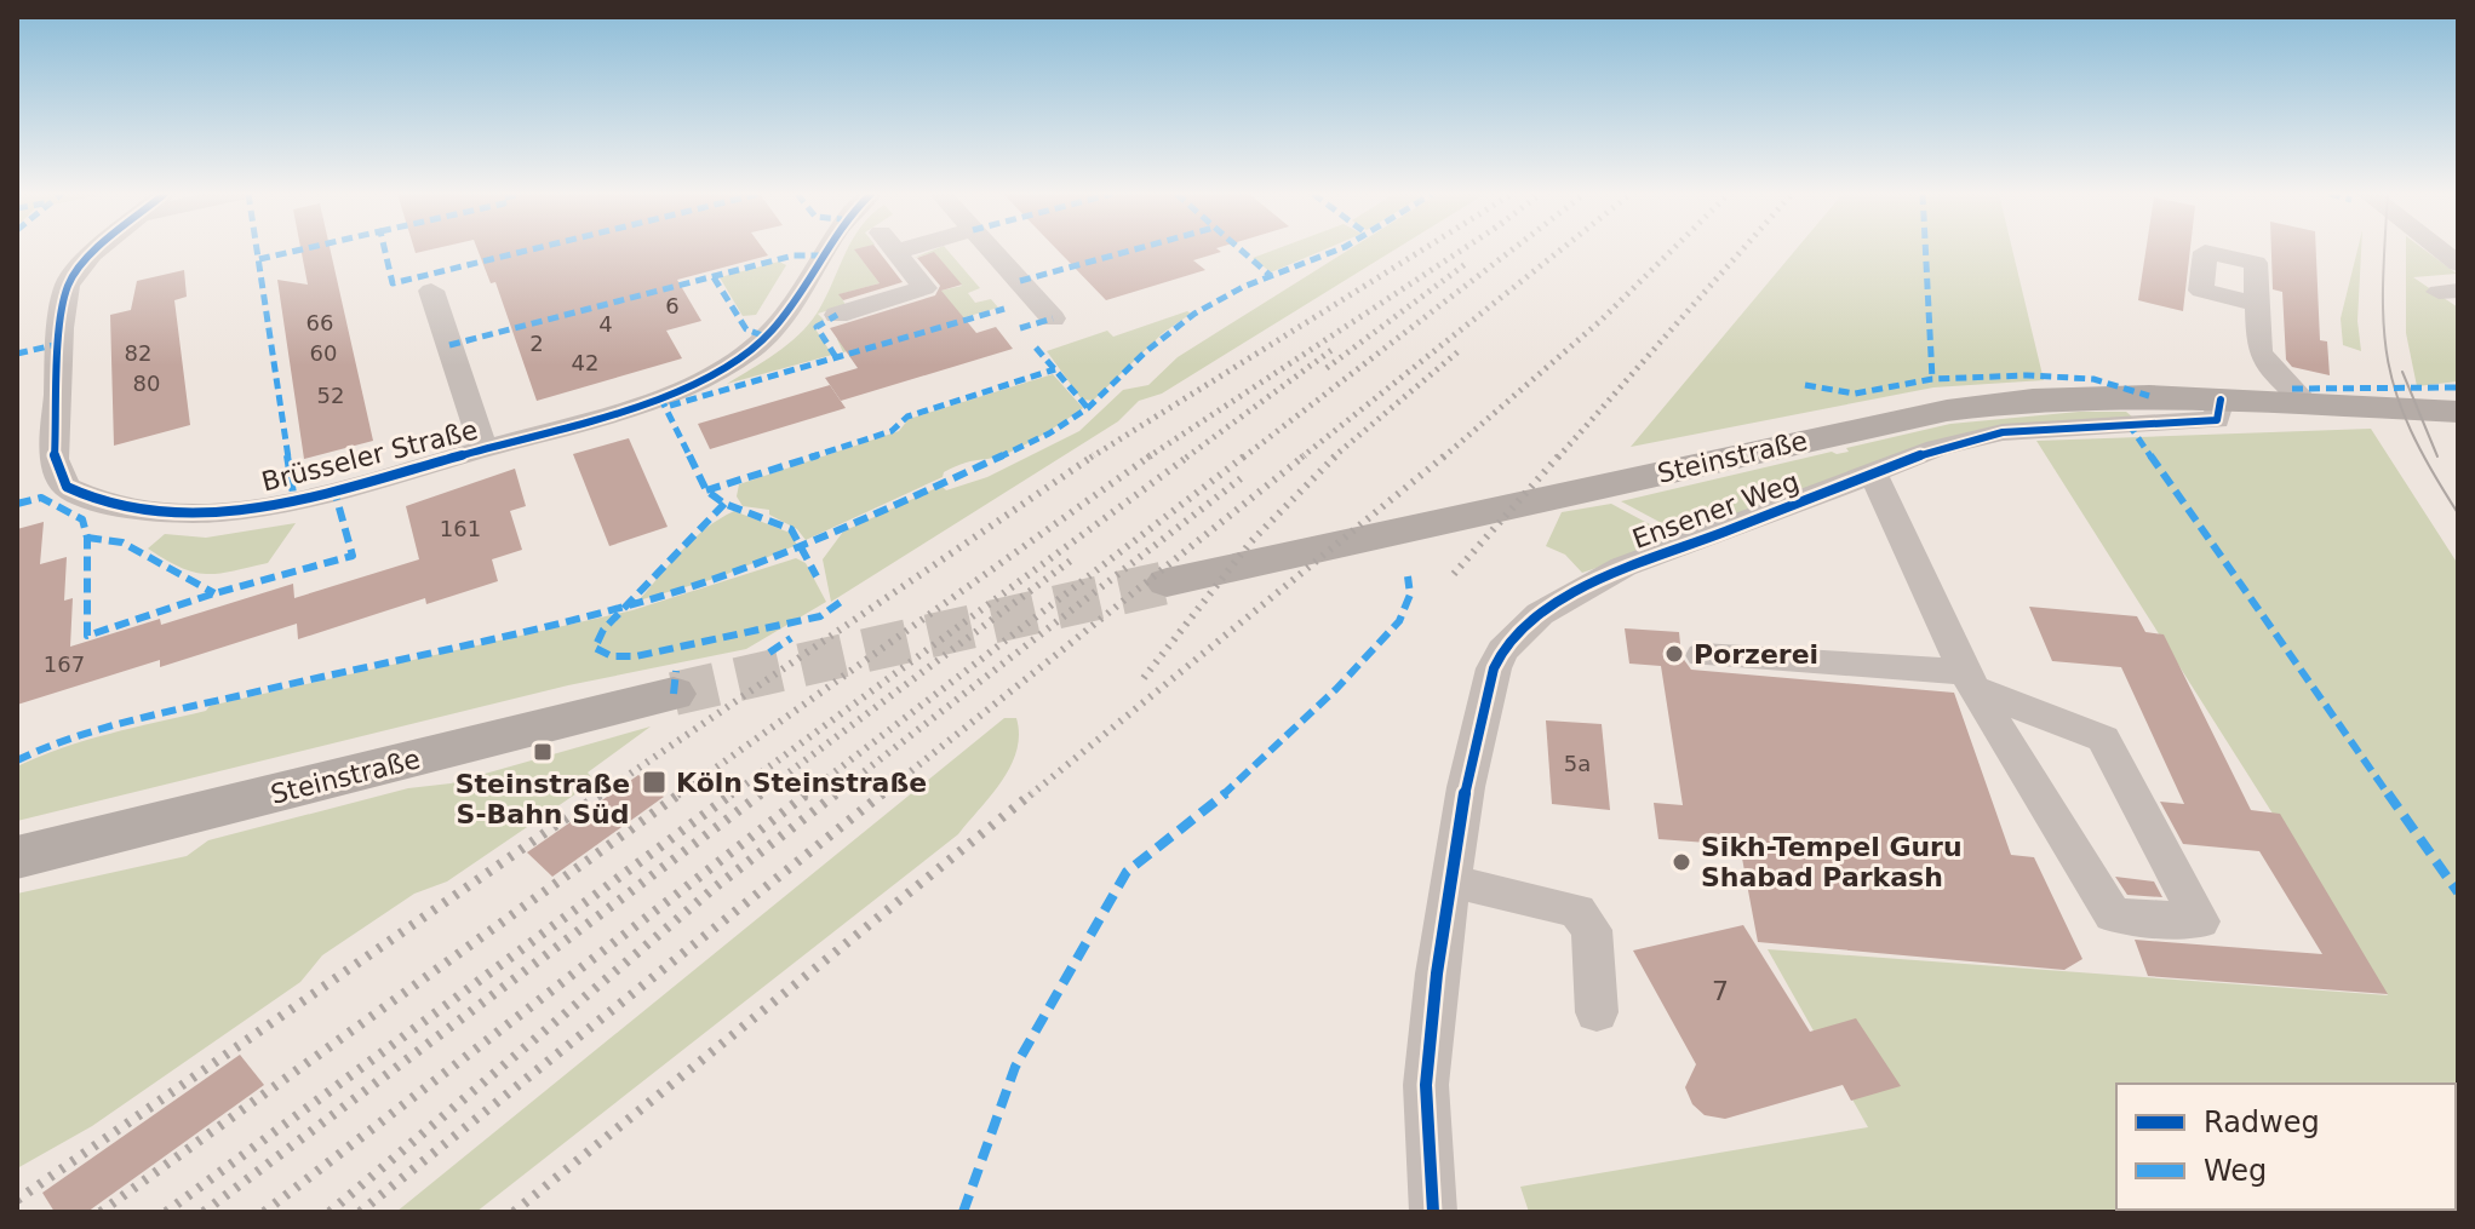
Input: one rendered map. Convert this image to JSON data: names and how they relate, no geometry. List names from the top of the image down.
{
  "streets": {
    "main road": ["Steinstraße"],
    "street": ["Brüsseler Straße", "Ensener Weg"]
  },
  "crossings": [
    ["Steinstraße", "Ensener Weg"]
  ],
  "places": {
    "other": ["Porzerei", "Sikh-Tempel Guru Shabad Parkash"],
    "transit": ["Steinstraße S-Bahn Süd", "Köln Steinstraße"]
  },
  "house_numbers": [
    "6",
    "66",
    "4",
    "2",
    "82",
    "60",
    "42",
    "80",
    "52",
    "161",
    "167",
    "5a",
    "7"
  ],
  "legend": ["Radweg", "Weg"]
}
